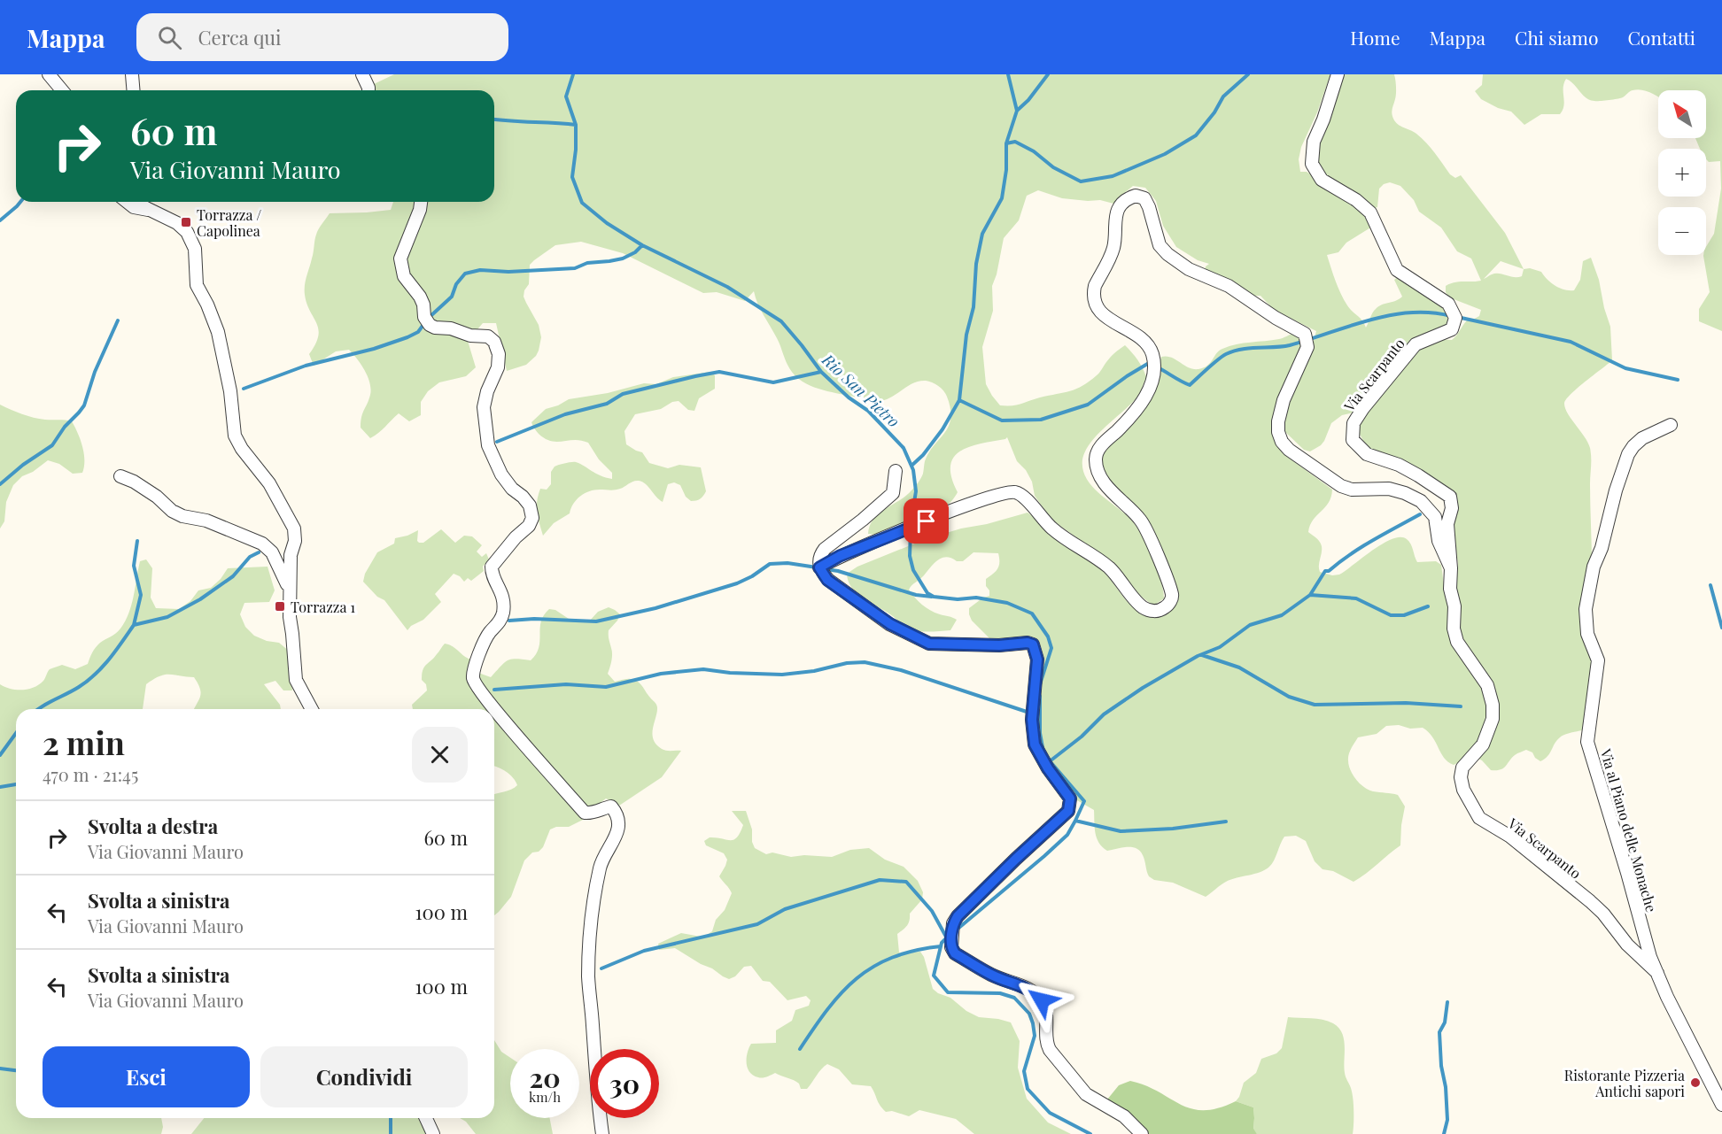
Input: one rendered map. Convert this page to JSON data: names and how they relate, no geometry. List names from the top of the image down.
{
  "streets": {
    "street": ["Via Scarpanto", "Via al Piano delle Monache"]
  },
  "crossings": [
    ["Via Scarpanto", "Via al Piano delle Monache"]
  ],
  "water": ["Rio San Pietro"],
  "places": {
    "transit": ["Torrazza / Capolinea", "Torrazza 1"],
    "other": ["Ristorante Pizzeria Antichi sapori"]
  },
  "north": "top left",
  "page": {
    "header": "Mappa",
    "search": "Cerca qui",
    "nav": [
      "Home",
      "Mappa",
      "Chi siamo",
      "Contatti"
    ],
    "map_buttons": ["+", "−"],
    "turn": ["60 m", "Via Giovanni Mauro"],
    "heading": ["2 min", "470 m · 21:45"],
    "list": [
      {
        "name": "Svolta a destra",
        "note": "Via Giovanni Mauro",
        "value": "60 m"
      },
      {
        "name": "Svolta a sinistra",
        "note": "Via Giovanni Mauro",
        "value": "100 m"
      },
      {
        "name": "Svolta a sinistra",
        "note": "Via Giovanni Mauro",
        "value": "100 m"
      }
    ],
    "buttons": ["Esci", "Condividi"],
    "speed": "20 km/h",
    "limit": "30"
  }
}
